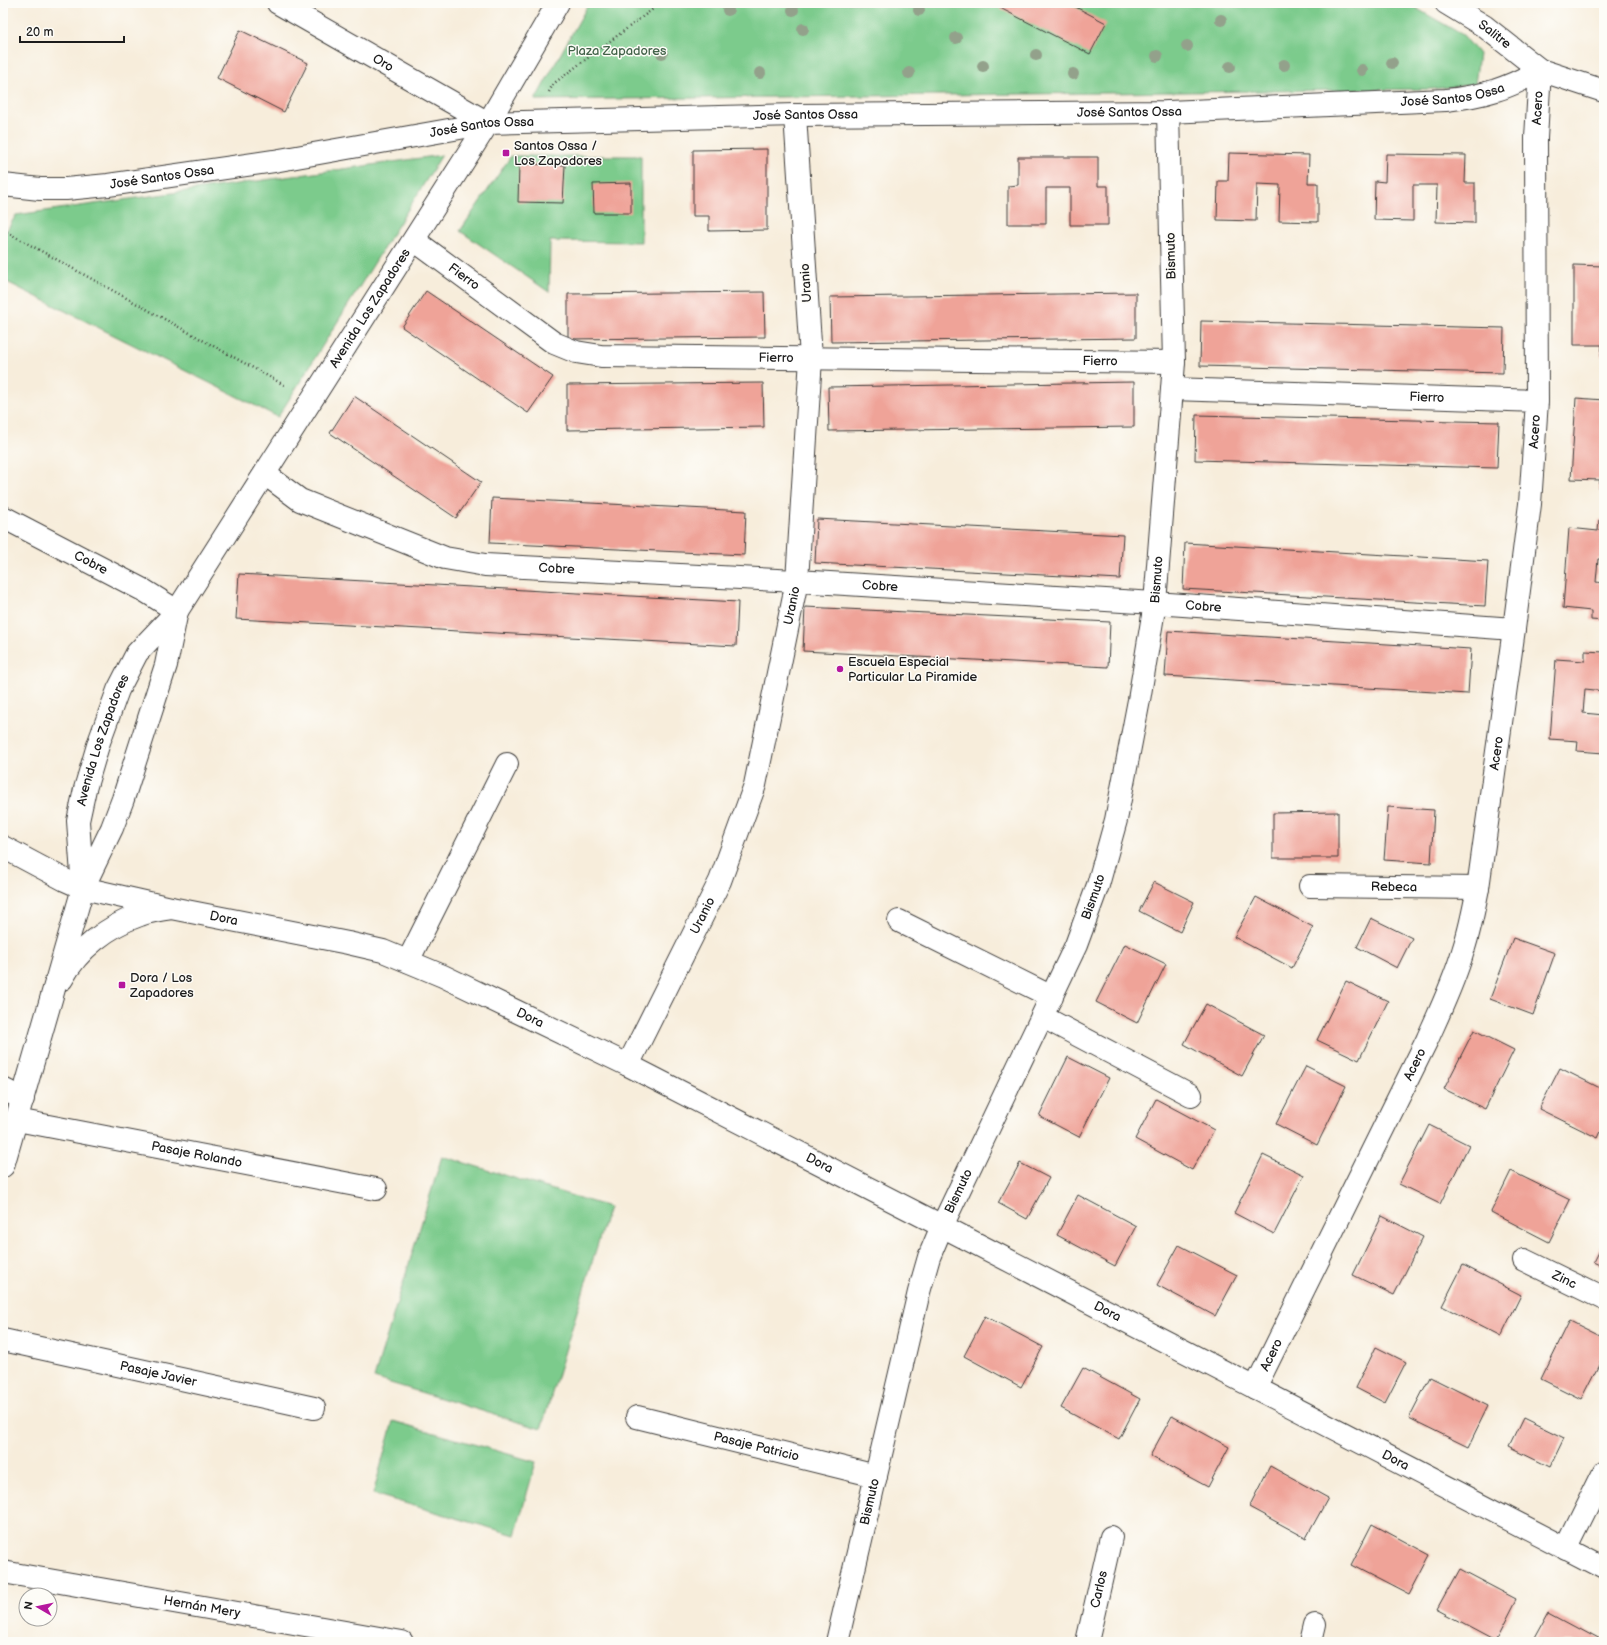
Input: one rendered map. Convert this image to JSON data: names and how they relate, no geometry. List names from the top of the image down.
{
  "streets": {
    "street": [
      "Salitre",
      "Oro",
      "José Santos Ossa",
      "Acero",
      "Bismuto",
      "Fierro",
      "Uranio",
      "Avenida Los Zapadores",
      "Cobre",
      "Rebeca",
      "Dora",
      "Pasaje Rolando",
      "Zinc",
      "Pasaje Javier",
      "Pasaje Patricio",
      "Carlos",
      "Hernán Mery"
    ]
  },
  "crossings": [
    ["Salitre", "José Santos Ossa"],
    ["Salitre", "Acero"],
    ["Oro", "José Santos Ossa"],
    ["Oro", "Avenida Los Zapadores"],
    ["José Santos Ossa", "Acero"],
    ["José Santos Ossa", "Bismuto"],
    ["José Santos Ossa", "Uranio"],
    ["José Santos Ossa", "Avenida Los Zapadores"],
    ["Acero", "Fierro"],
    ["Acero", "Cobre"],
    ["Acero", "Rebeca"],
    ["Acero", "Dora"],
    ["Bismuto", "Fierro"],
    ["Bismuto", "Cobre"],
    ["Bismuto", "Dora"],
    ["Bismuto", "Pasaje Patricio"],
    ["Fierro", "Uranio"],
    ["Fierro", "Avenida Los Zapadores"],
    ["Uranio", "Cobre"],
    ["Uranio", "Dora"],
    ["Avenida Los Zapadores", "Cobre"],
    ["Avenida Los Zapadores", "Dora"],
    ["Avenida Los Zapadores", "Pasaje Rolando"]
  ],
  "parks": ["Plaza Zapadores"],
  "places": {
    "transit": ["Santos Ossa / Los Zapadores", "Dora / Los Zapadores"],
    "other": ["Escuela Especial Particular La Piramide"]
  },
  "scale_bar": "20 m",
  "north": "left"
}
